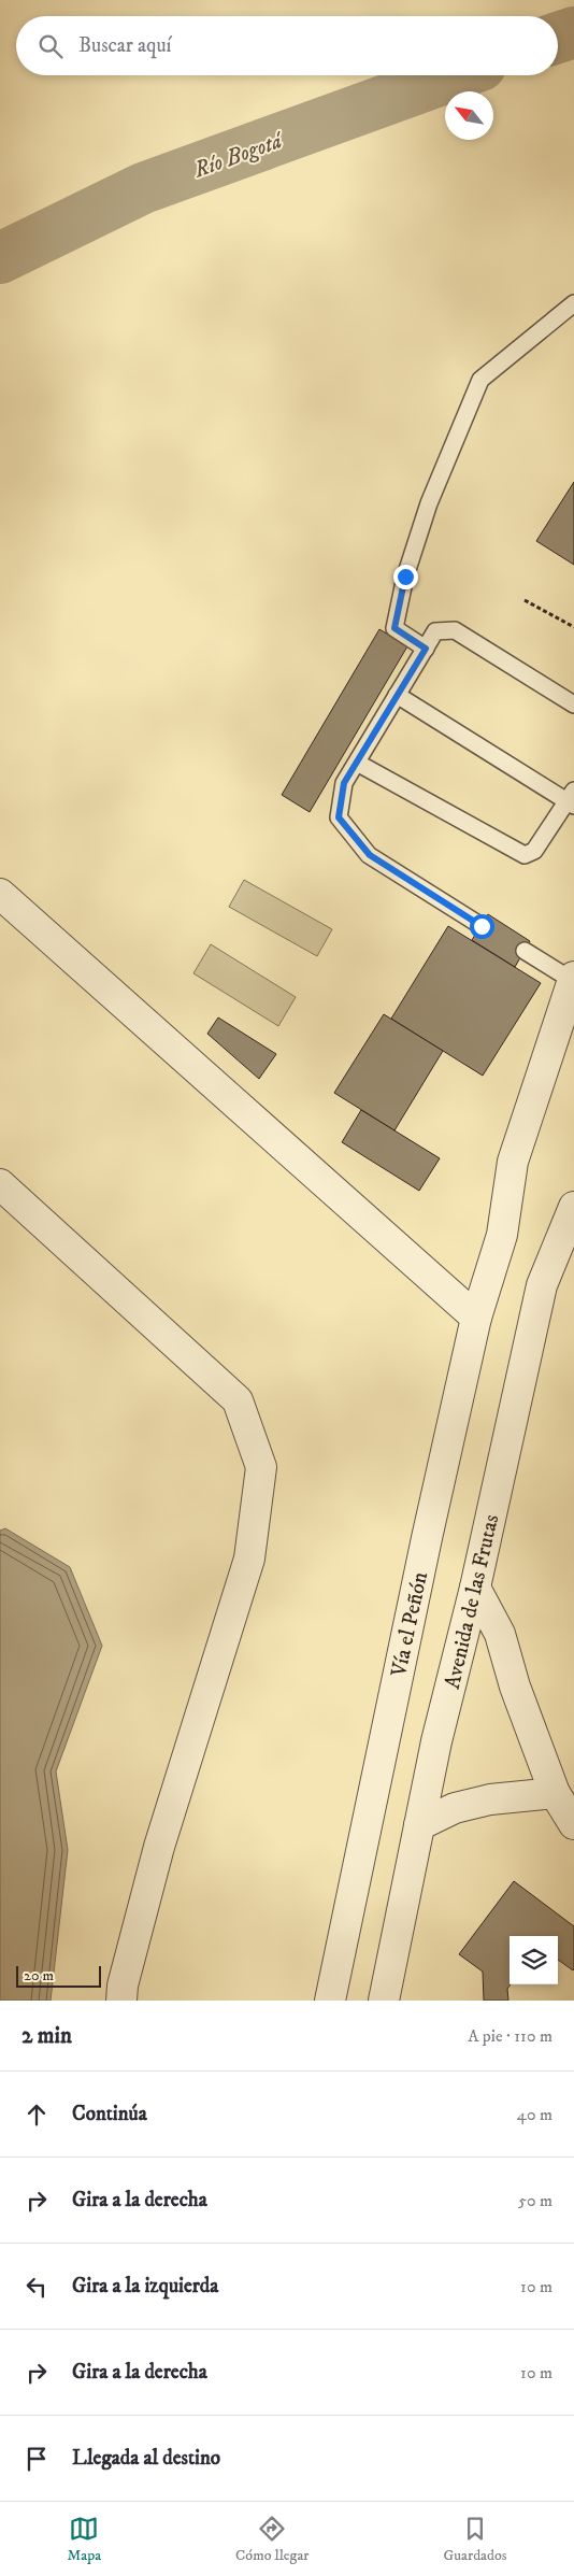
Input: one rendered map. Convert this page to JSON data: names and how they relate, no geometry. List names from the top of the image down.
{
  "streets": {
    "street": ["Avenida de las Frutas", "Vía el Peñón"]
  },
  "water": ["Río Bogotá"],
  "scale_bar": "20 m",
  "north": "top left",
  "page": {
    "search": "Buscar aquí",
    "scale": "20 m",
    "heading": ["2 min", "A pie · 110 m"],
    "list": [
      ["Continúa", "40 m"],
      ["Gira a la derecha", "50 m"],
      ["Gira a la izquierda", "10 m"],
      ["Gira a la derecha", "10 m"],
      "Llegada al destino"
    ],
    "nav": ["Mapa", "Cómo llegar", "Guardados"]
  }
}
